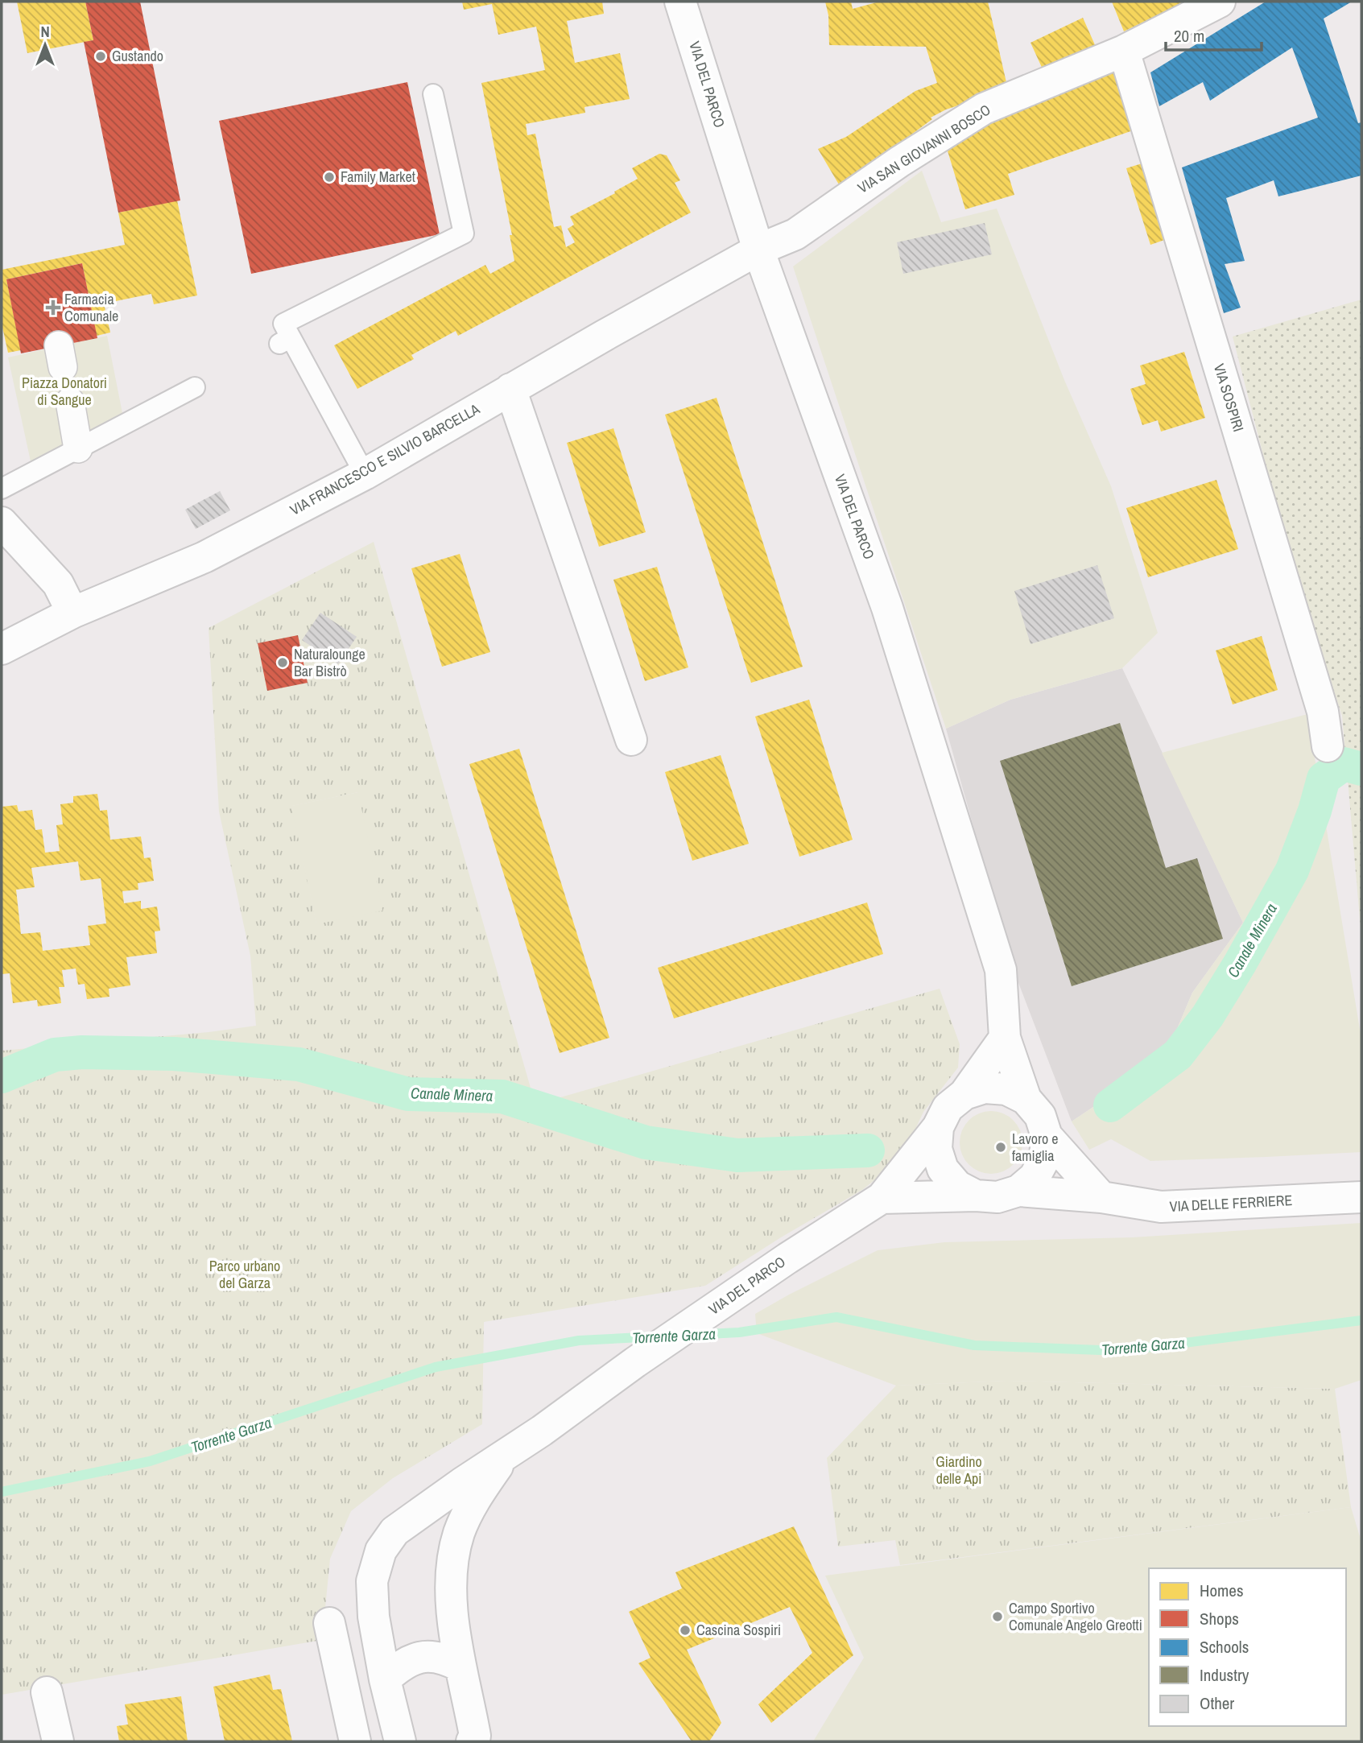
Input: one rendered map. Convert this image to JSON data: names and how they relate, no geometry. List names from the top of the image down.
{
  "streets": {
    "street": [
      "VIA DEL PARCO",
      "VIA SAN GIOVANNI BOSCO",
      "VIA SOSPIRI",
      "VIA FRANCESCO E SILVIO BARCELLA",
      "VIA DELLE FERRIERE"
    ]
  },
  "crossings": [
    ["VIA DEL PARCO", "VIA SAN GIOVANNI BOSCO"],
    ["VIA DEL PARCO", "VIA FRANCESCO E SILVIO BARCELLA"],
    ["VIA DEL PARCO", "VIA DELLE FERRIERE"],
    ["VIA SAN GIOVANNI BOSCO", "VIA SOSPIRI"],
    ["VIA SAN GIOVANNI BOSCO", "VIA FRANCESCO E SILVIO BARCELLA"]
  ],
  "water": ["Canale Minera", "Torrente Garza"],
  "parks": ["Piazza Donatori di Sangue", "Parco urbano del Garza", "Giardino delle Api"],
  "places": {
    "other": [
      "Gustando",
      "Family Market",
      "Naturalounge Bar Bistrò",
      "Lavoro e famiglia",
      "Campo Sportivo Comunale Angelo Greotti",
      "Cascina Sospiri"
    ],
    "health": ["Farmacia Comunale"]
  },
  "legend": [
    "Homes",
    "Shops",
    "Schools",
    "Industry",
    "Other"
  ],
  "scale_bar": "20 m",
  "north": "top"
}
